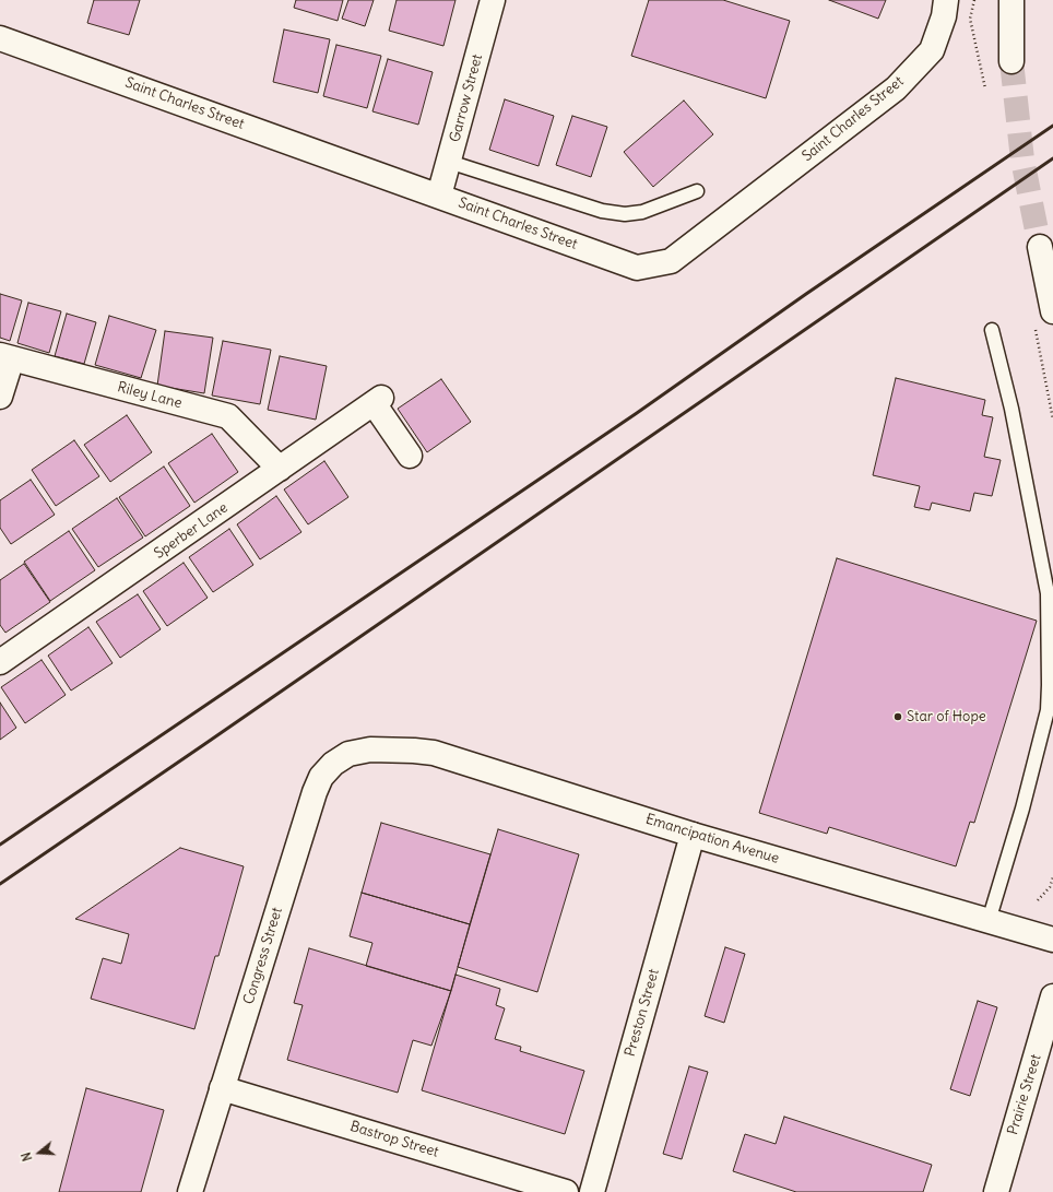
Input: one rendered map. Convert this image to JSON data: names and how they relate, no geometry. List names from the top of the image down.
{
  "streets": {
    "street": [
      "Garrow Street",
      "Saint Charles Street",
      "Riley Lane",
      "Sperber Lane",
      "Emancipation Avenue",
      "Congress Street",
      "Preston Street",
      "Prairie Street",
      "Bastrop Street"
    ]
  },
  "crossings": [
    ["Garrow Street", "Saint Charles Street"],
    ["Riley Lane", "Sperber Lane"],
    ["Emancipation Avenue", "Congress Street"],
    ["Emancipation Avenue", "Preston Street"],
    ["Congress Street", "Bastrop Street"]
  ],
  "places": ["Star of Hope"],
  "north": "left"
}
